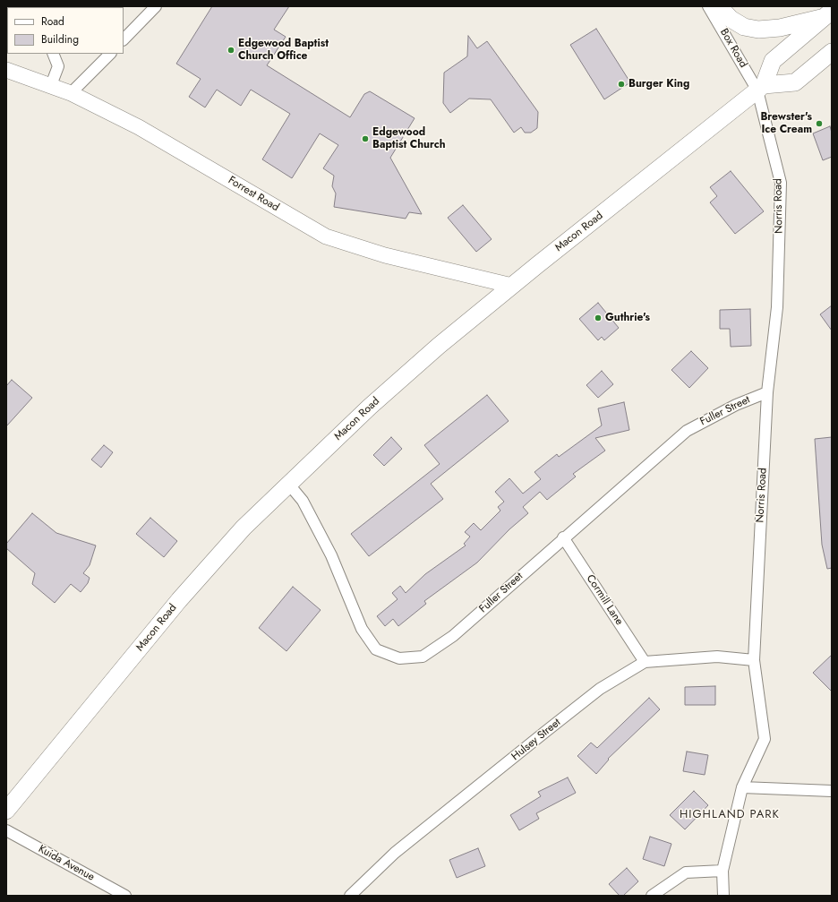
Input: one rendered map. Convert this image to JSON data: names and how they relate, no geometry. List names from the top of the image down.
{
  "streets": {
    "main road": ["Forrest Road", "Macon Road"],
    "street": [
      "Box Road",
      "Norris Road",
      "Fuller Street",
      "Cormill Lane",
      "Hulsey Street",
      "Kuida Avenue"
    ]
  },
  "crossings": [
    ["Box Road", "Norris Road"],
    ["Box Road", "Macon Road"],
    ["Forrest Road", "Macon Road"],
    ["Norris Road", "Macon Road"],
    ["Norris Road", "Fuller Street"],
    ["Norris Road", "Hulsey Street"],
    ["Macon Road", "Fuller Street"],
    ["Fuller Street", "Cormill Lane"],
    ["Cormill Lane", "Hulsey Street"]
  ],
  "districts": ["HIGHLAND PARK"],
  "places": [
    "Edgewood Baptist Church Office",
    "Burger King",
    "Brewster's Ice Cream",
    "Edgewood Baptist Church",
    "Guthrie's"
  ],
  "legend": ["Road", "Building"]
}
